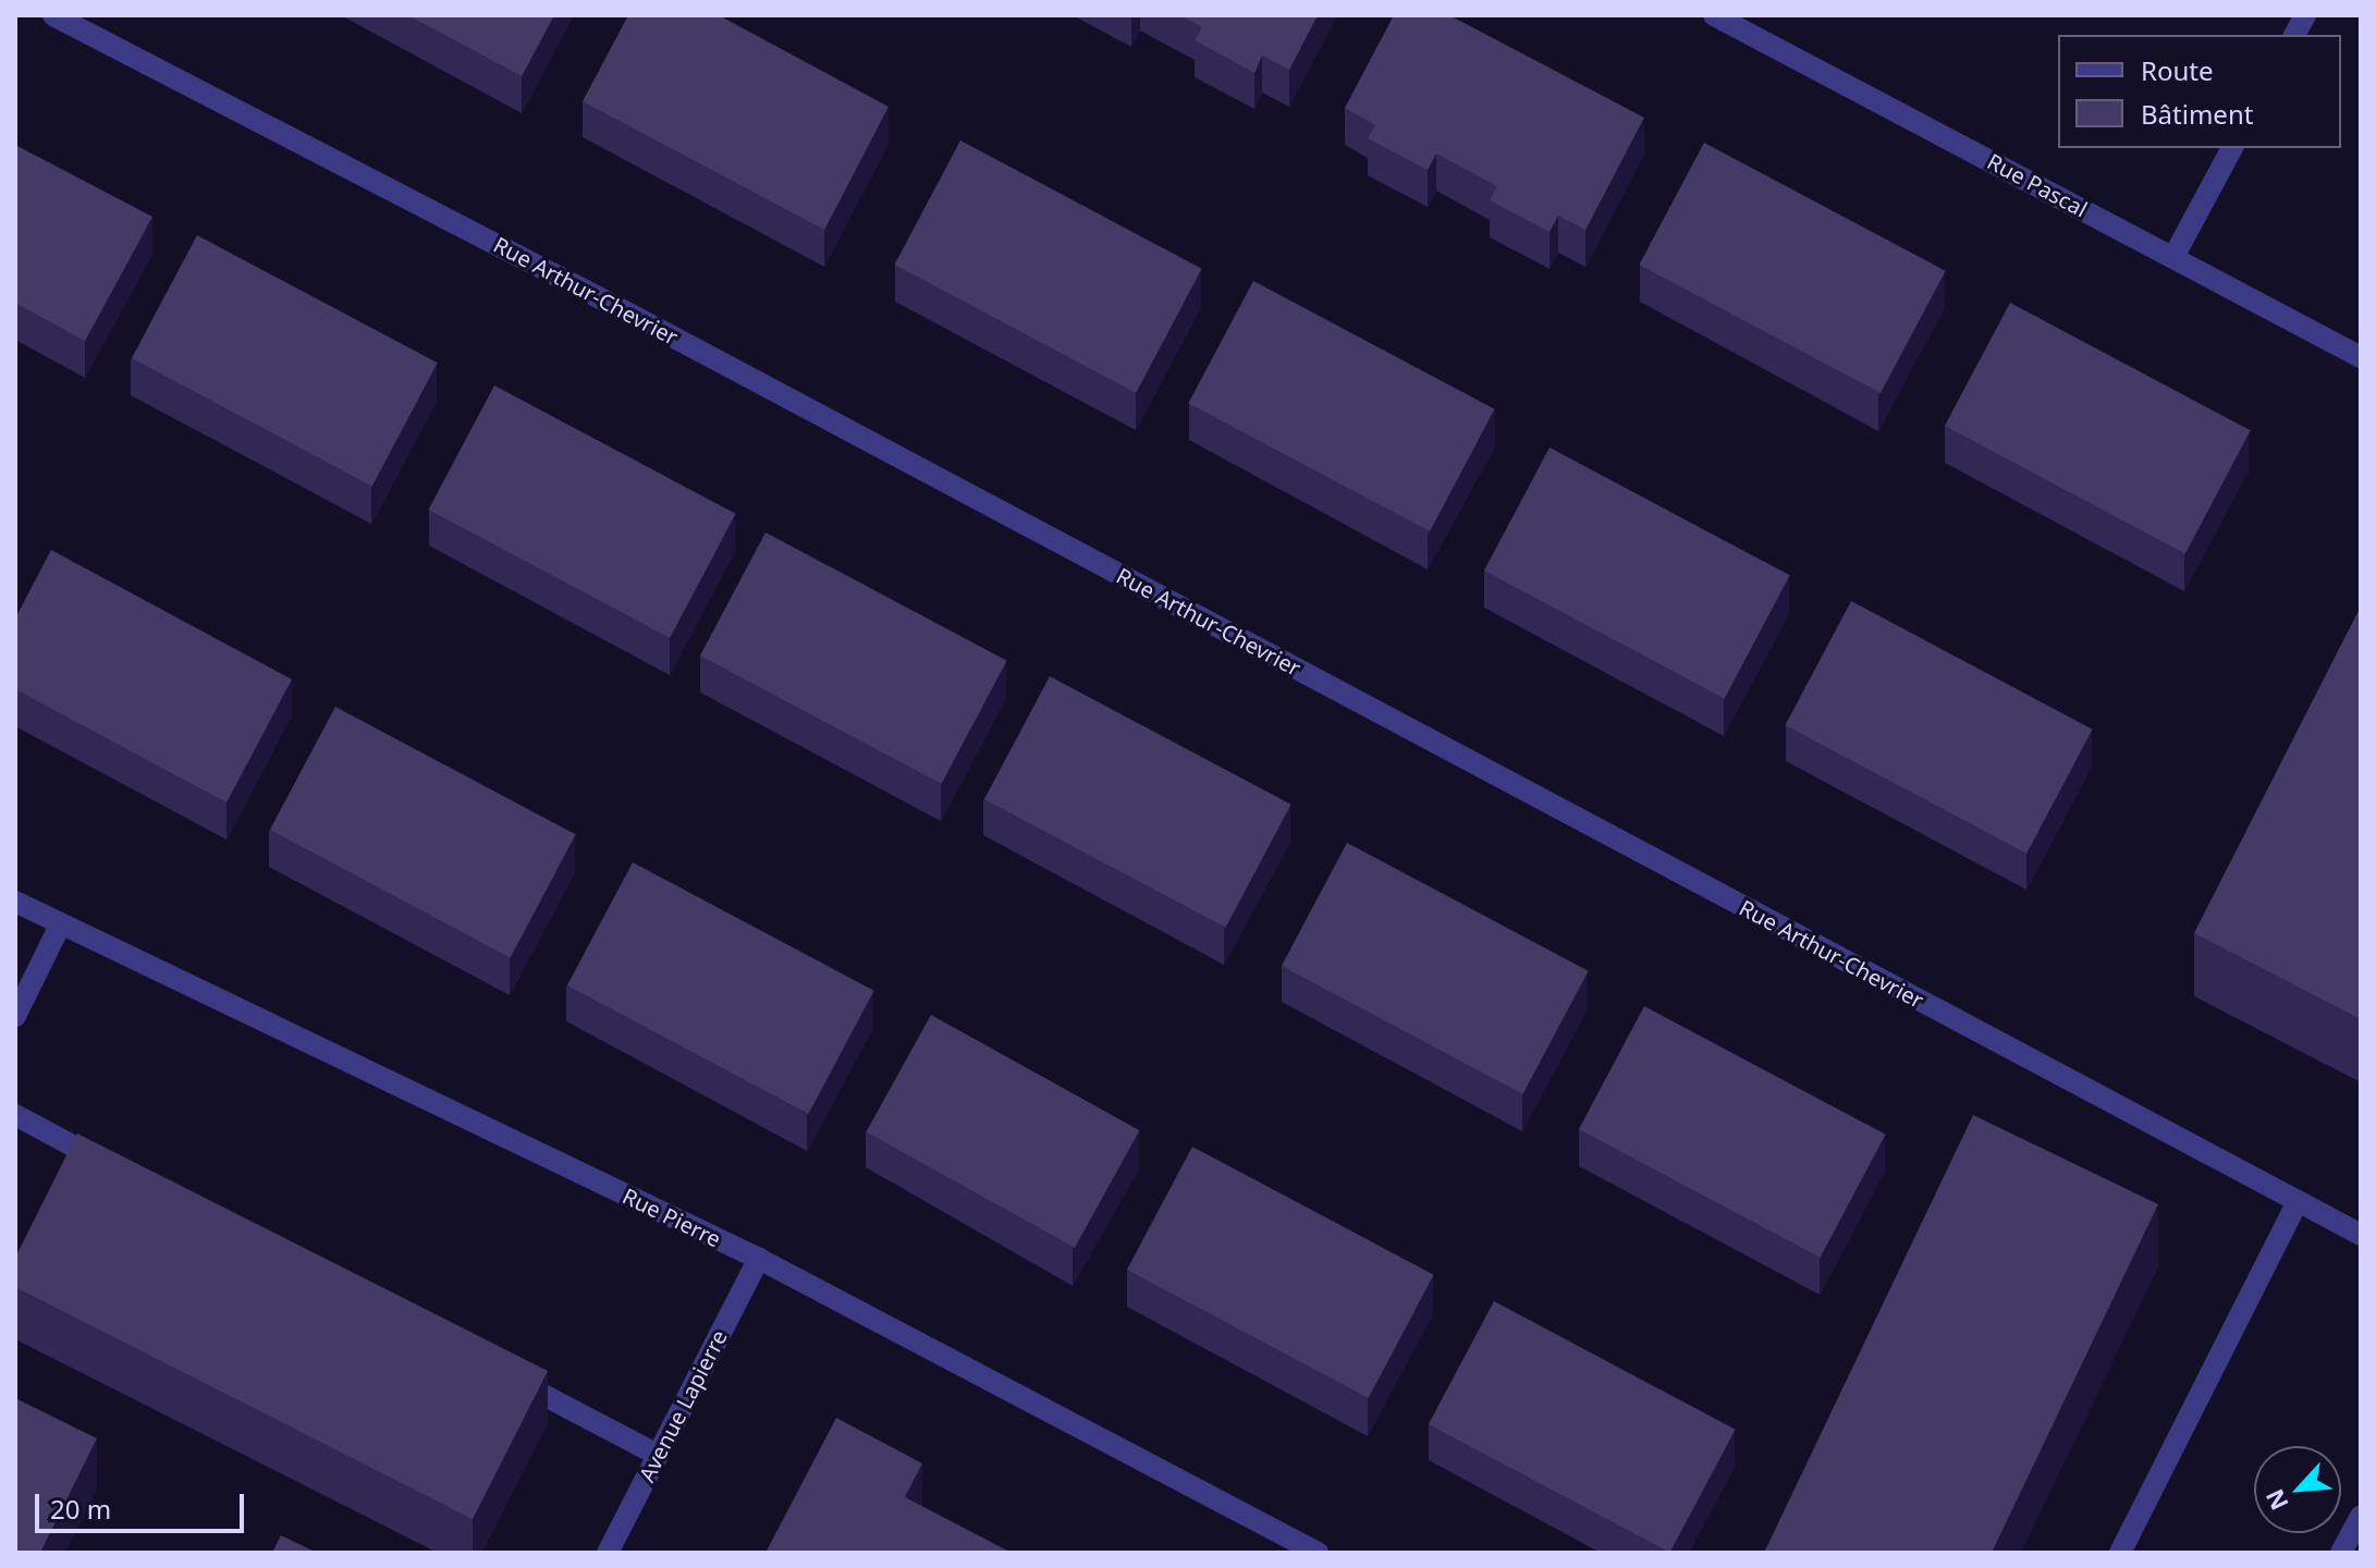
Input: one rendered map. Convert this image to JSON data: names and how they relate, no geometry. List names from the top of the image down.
{
  "streets": {
    "street": [
      "Rue Pascal",
      "Rue Arthur-Chevrier",
      "Rue Pierre",
      "Avenue Lapierre"
    ]
  },
  "crossings": [
    ["Rue Pierre", "Avenue Lapierre"]
  ],
  "legend": ["Route", "Bâtiment"],
  "scale_bar": "20 m",
  "north": "bottom left"
}
